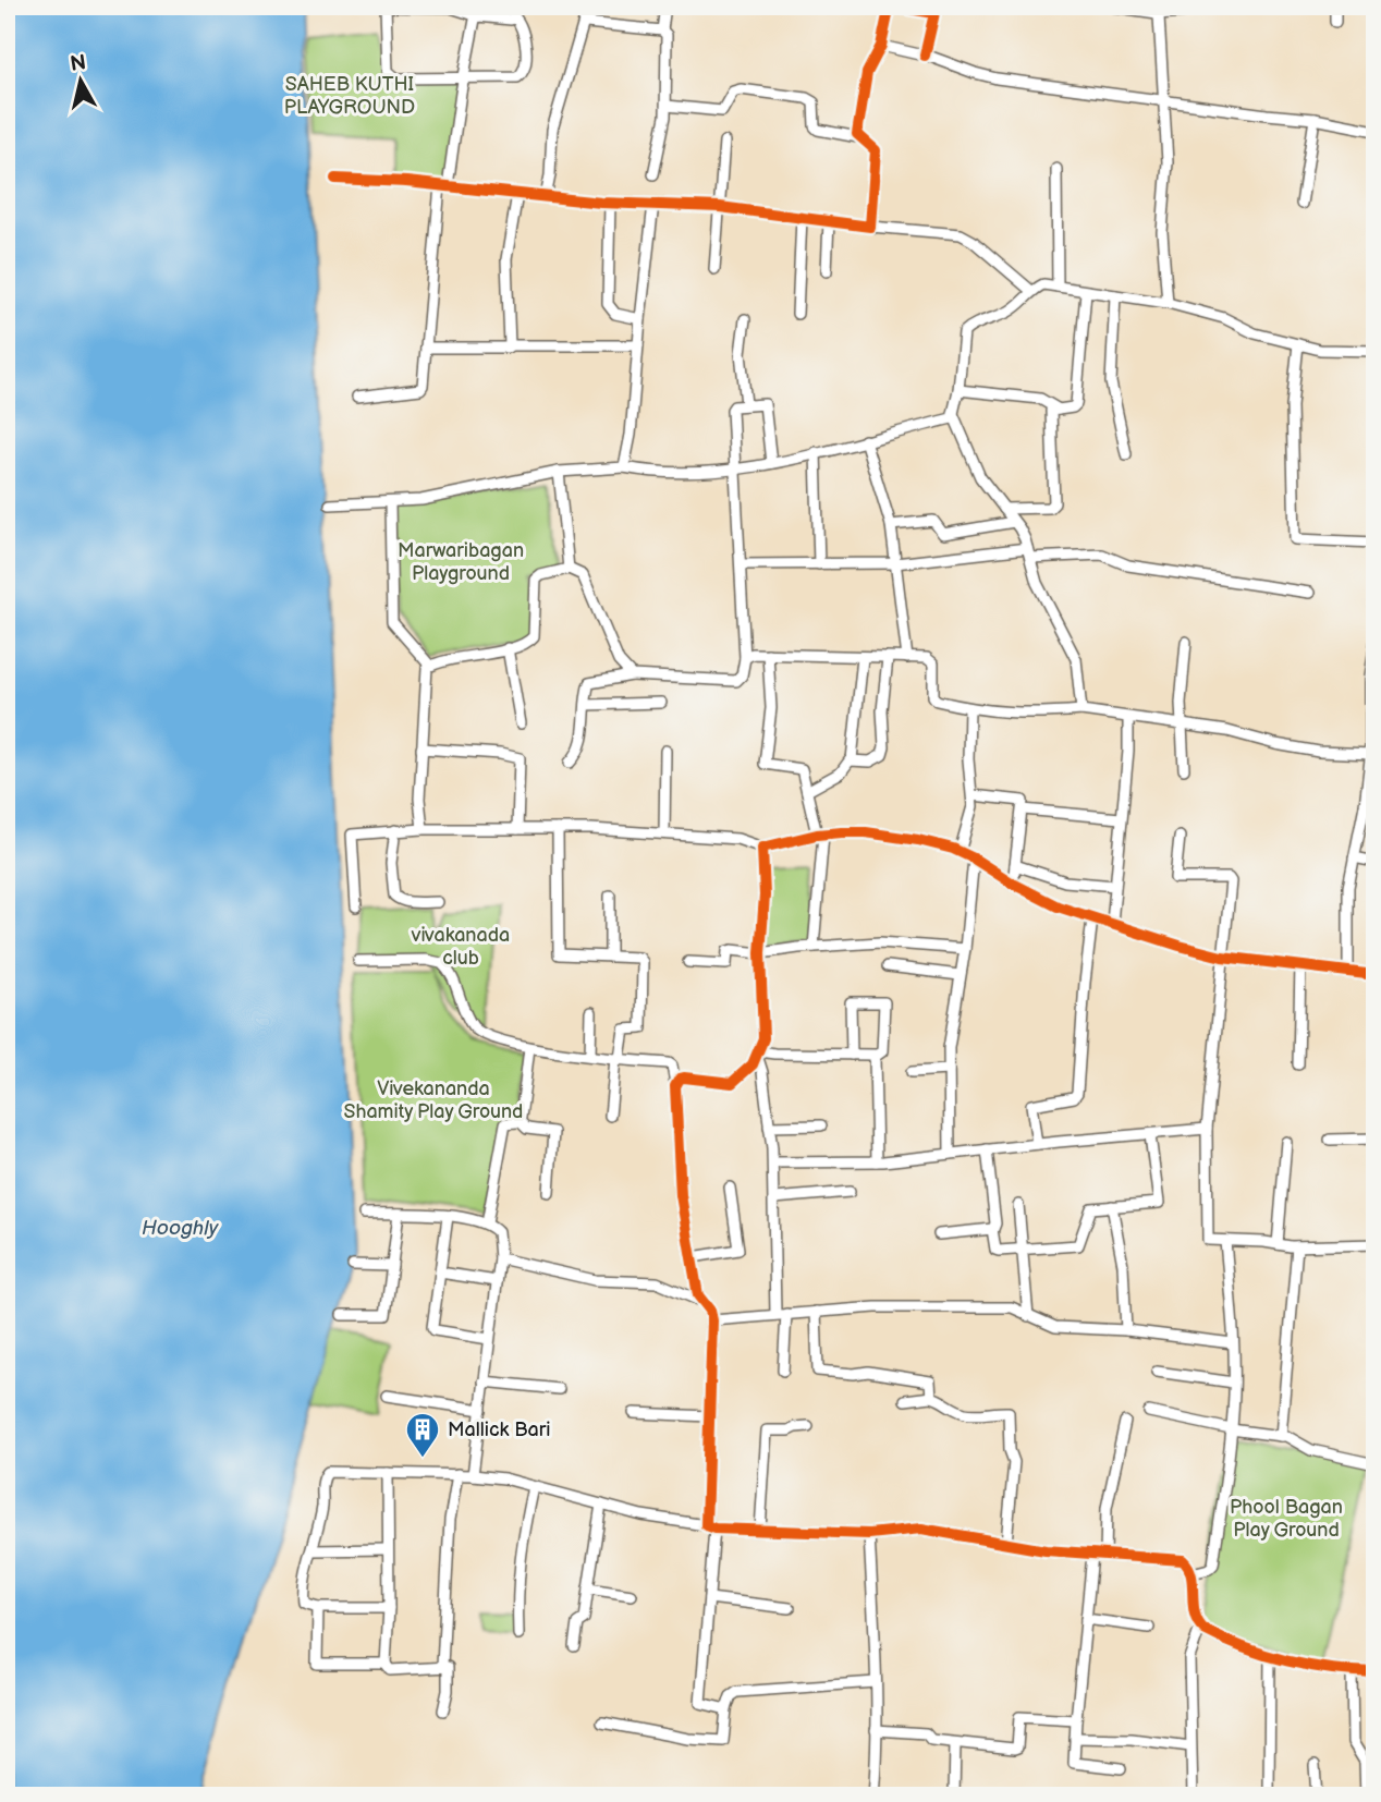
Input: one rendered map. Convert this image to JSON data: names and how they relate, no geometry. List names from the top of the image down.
{
  "water": ["Hooghly"],
  "parks": [
    "SAHEB KUTHI PLAYGROUND",
    "Marwaribagan Playground",
    "vivakanada club",
    "Vivekananda Shamity Play Ground",
    "Phool Bagan Play Ground"
  ],
  "places": {
    "building": ["Mallick Bari"]
  },
  "north": "top"
}
